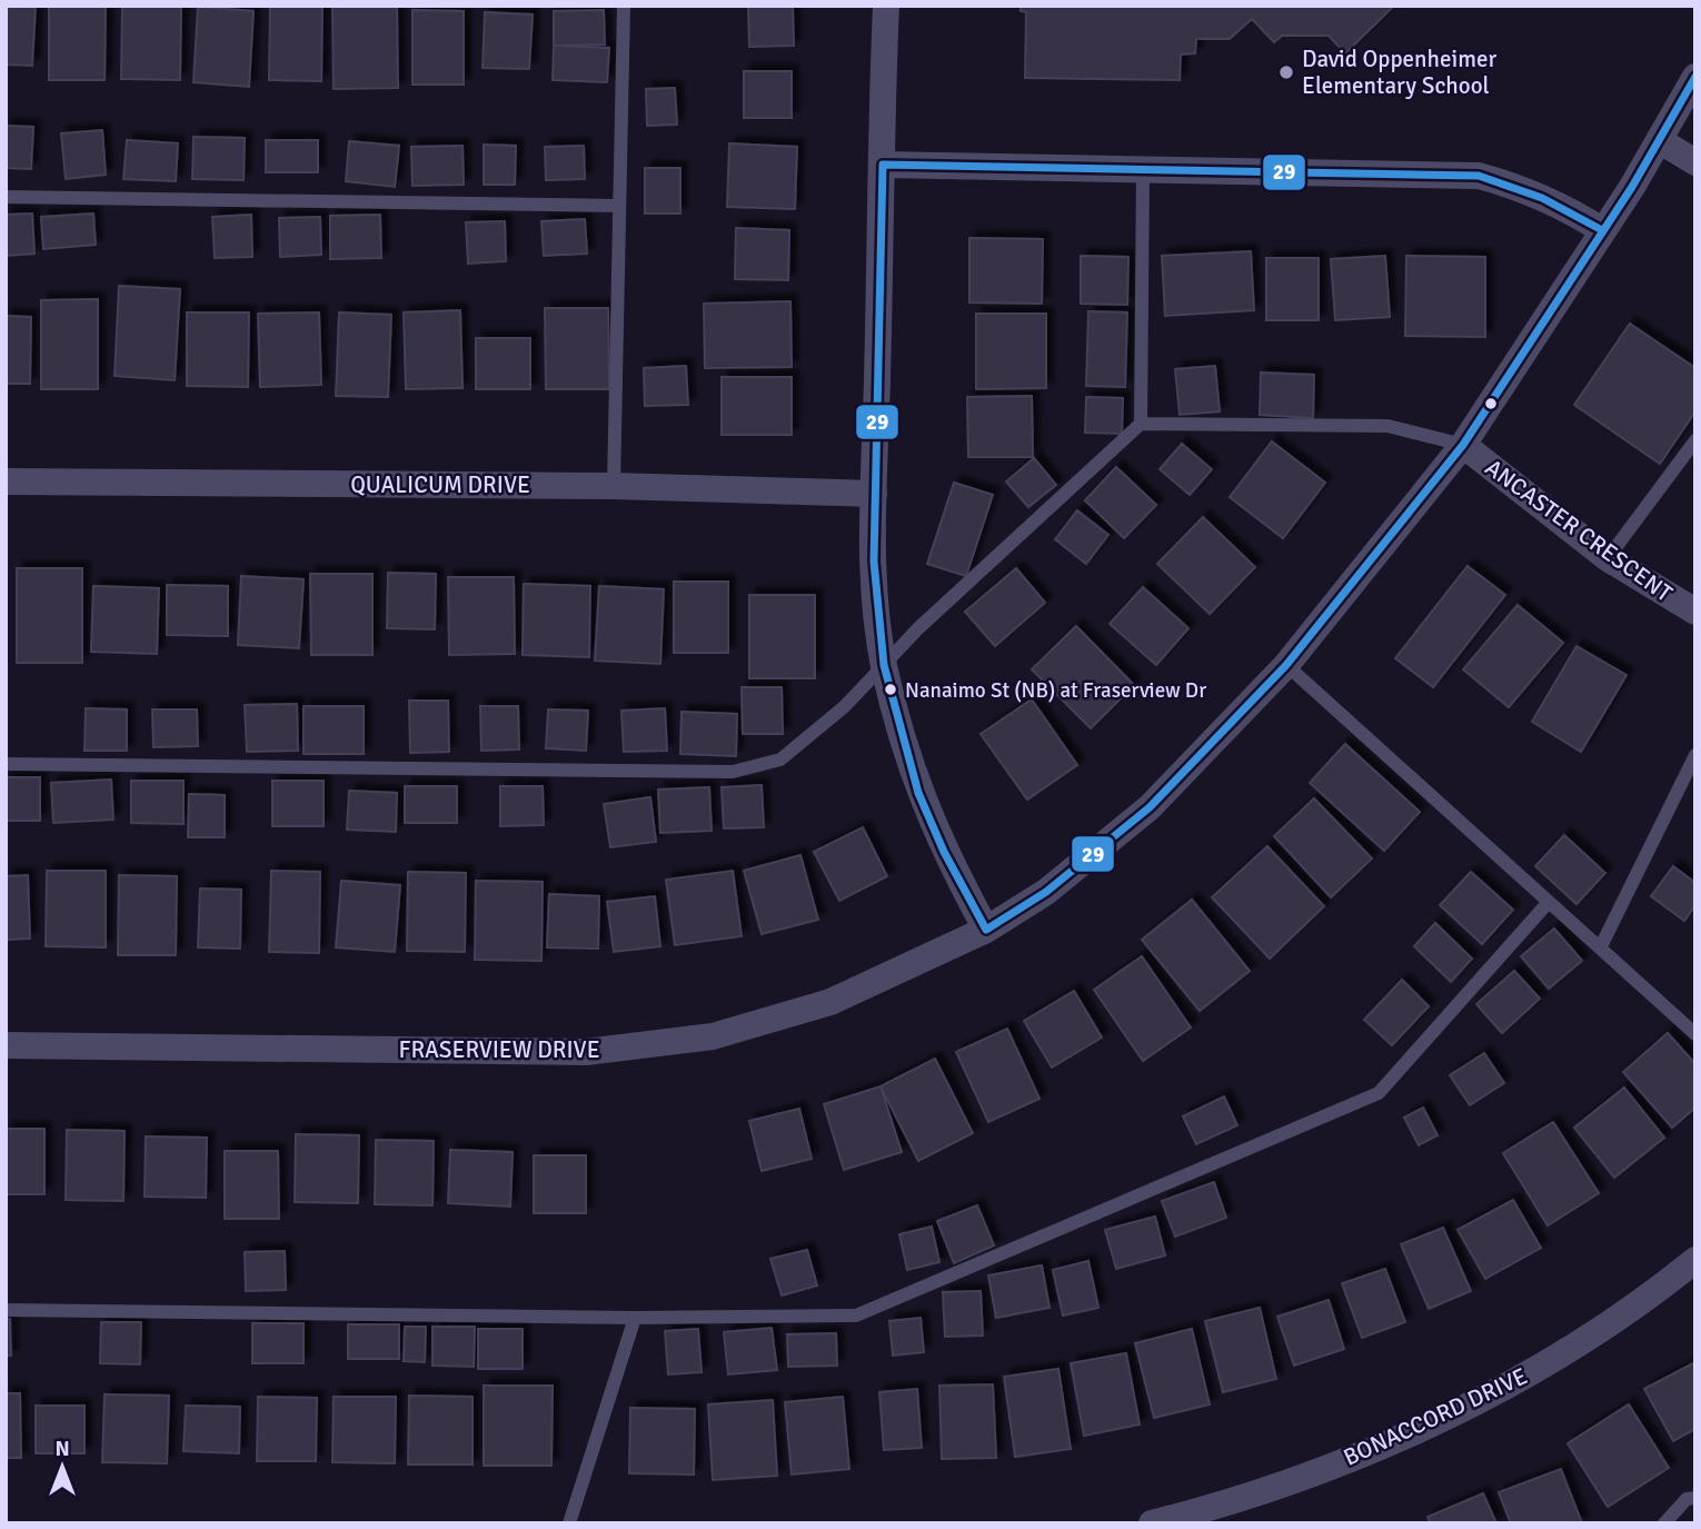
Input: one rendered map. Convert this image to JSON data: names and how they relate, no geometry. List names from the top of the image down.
{
  "streets": {
    "street": [
      "QUALICUM DRIVE",
      "ANCASTER CRESCENT",
      "FRASERVIEW DRIVE",
      "BONACCORD DRIVE"
    ]
  },
  "crossings": [
    ["ANCASTER CRESCENT", "FRASERVIEW DRIVE"]
  ],
  "places": ["David Oppenheimer Elementary School", "Nanaimo St (NB) at Fraserview Dr"],
  "lines": ["transit line 29"],
  "north": "top"
}
